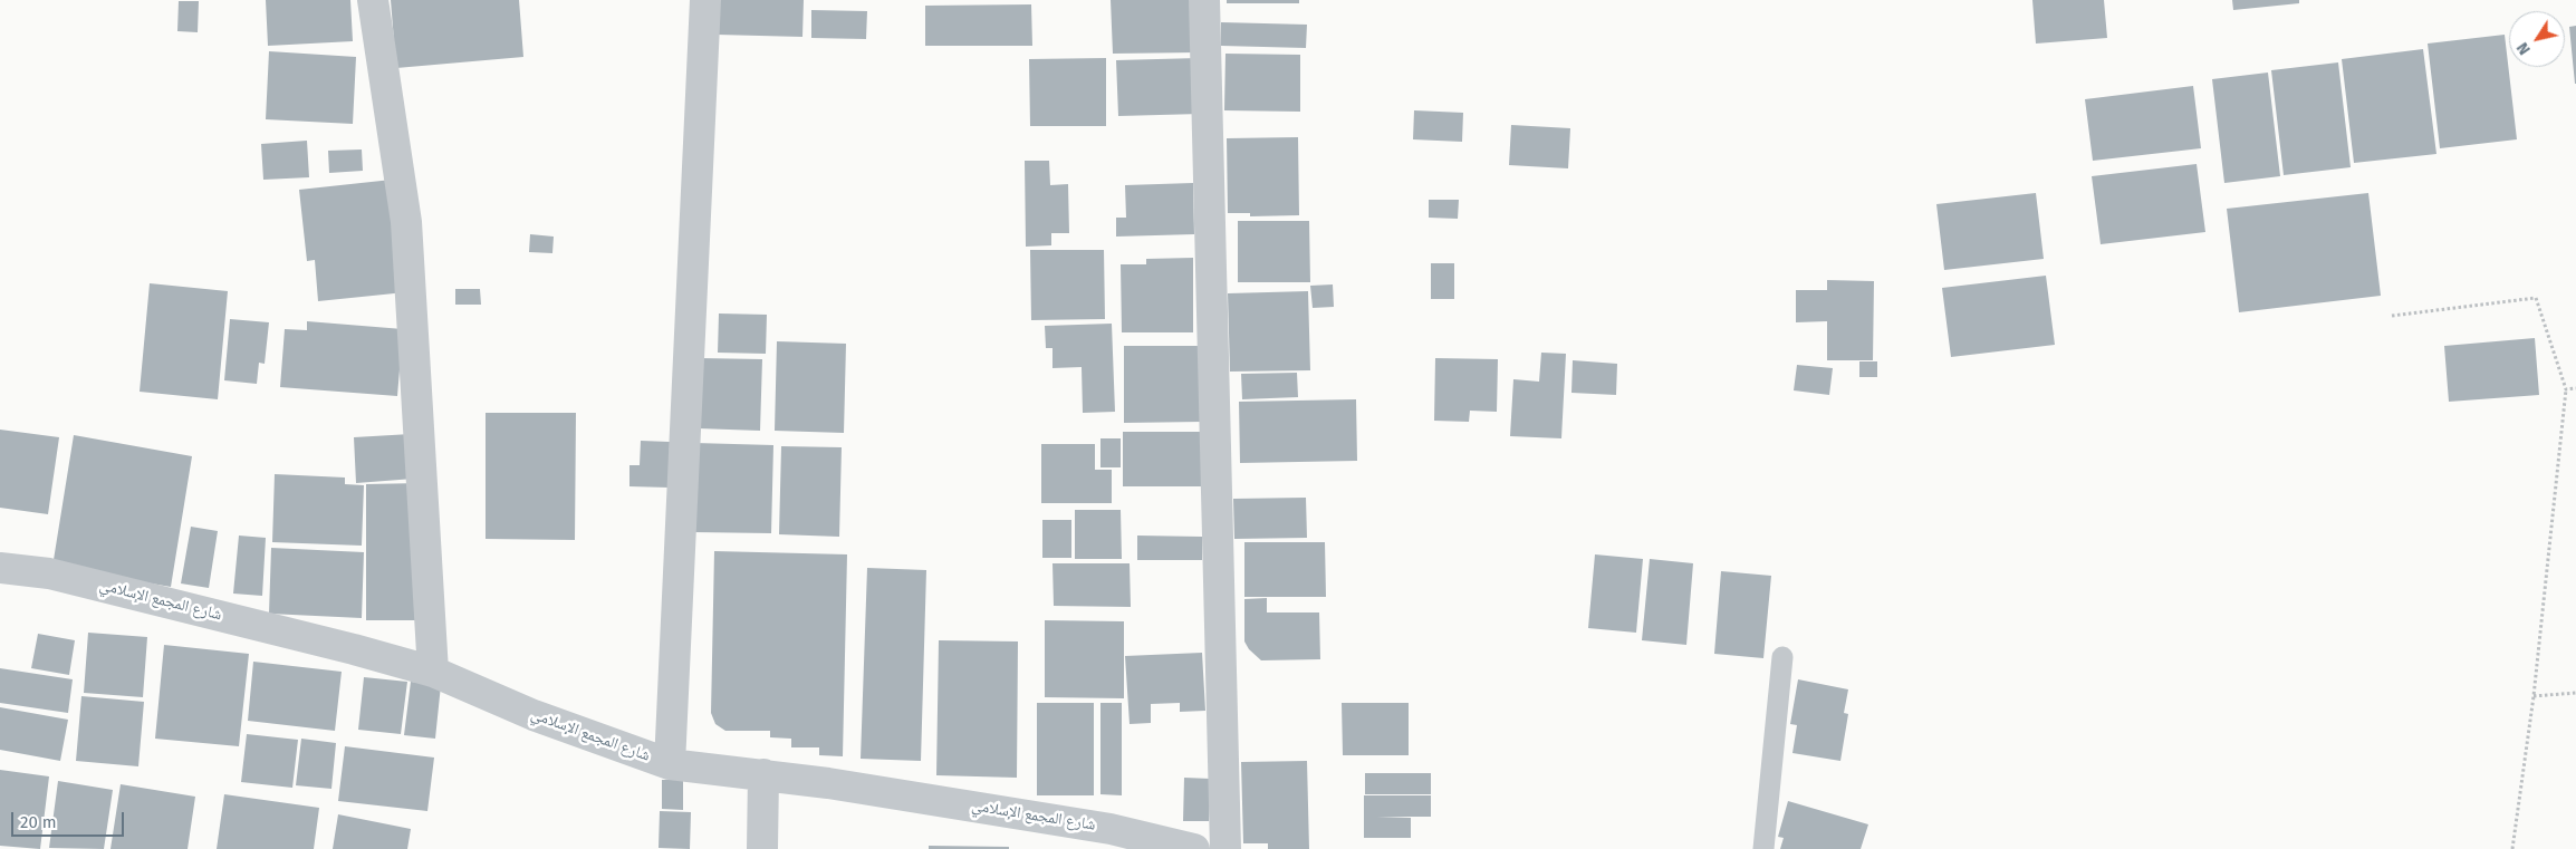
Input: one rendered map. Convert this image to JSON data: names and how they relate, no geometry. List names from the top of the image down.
{
  "streets": {
    "street": ["شارع المجمع الإسلامي"]
  },
  "scale_bar": "20 m",
  "north": "bottom left"
}
